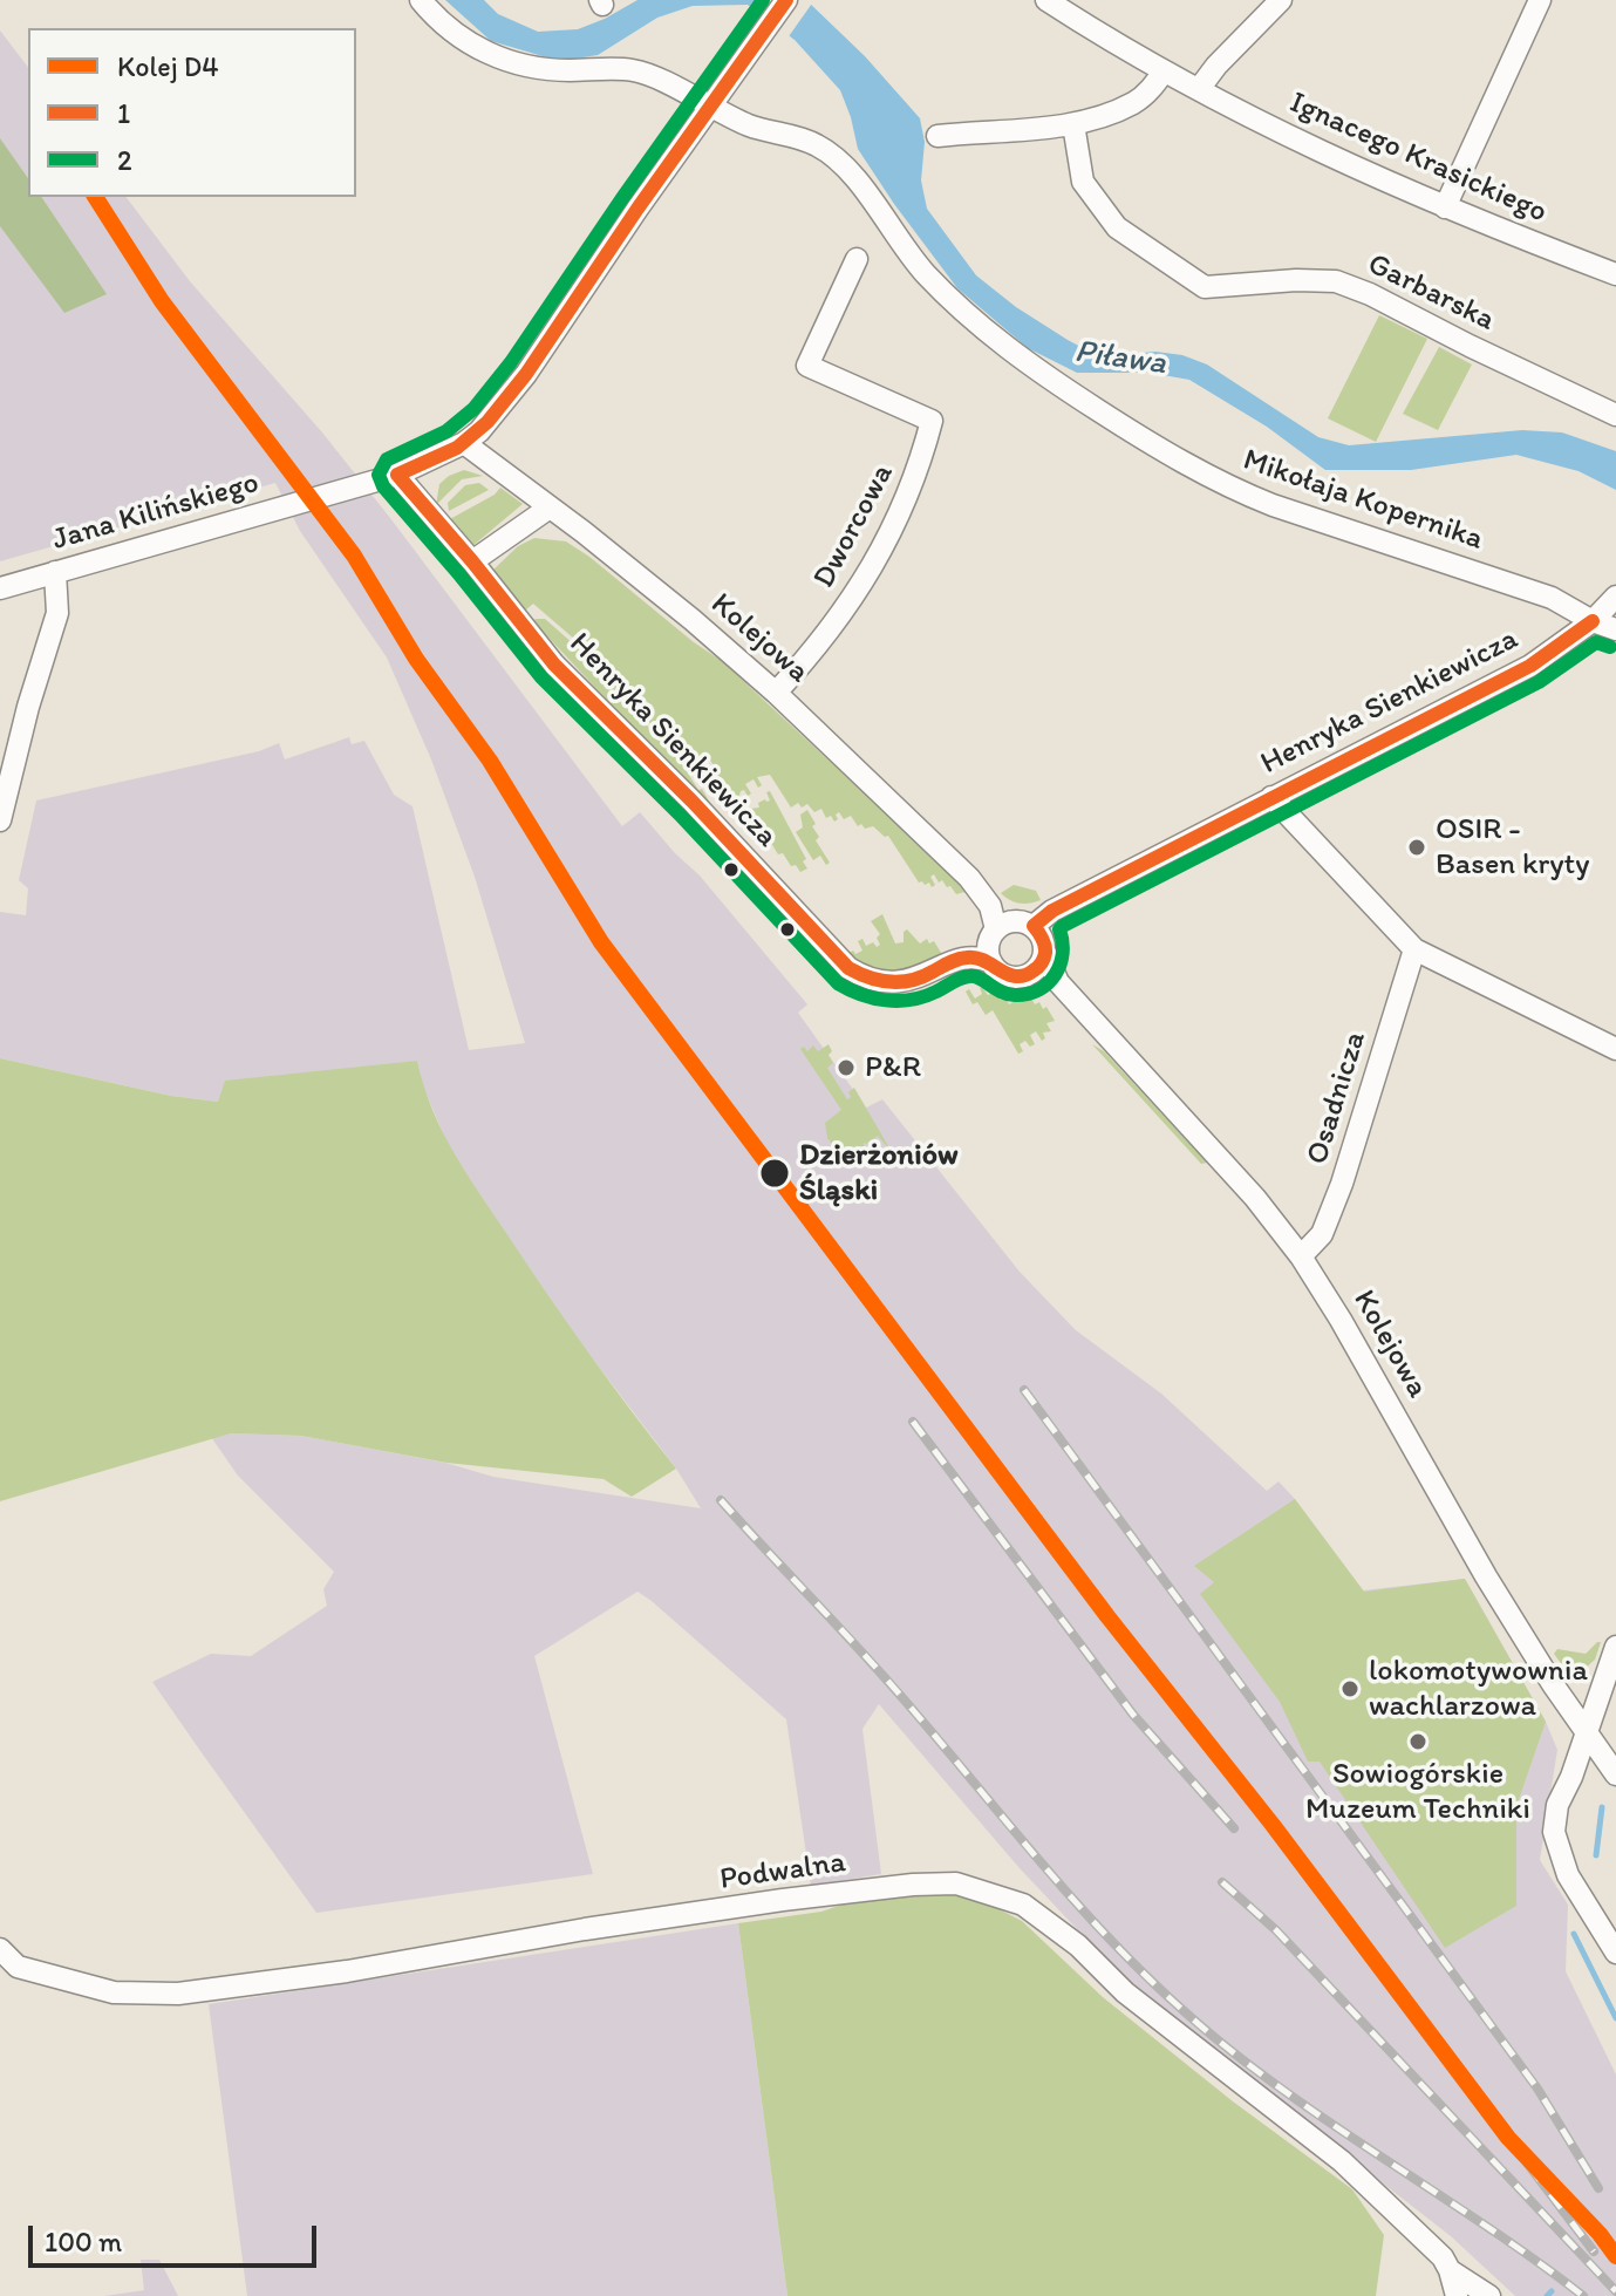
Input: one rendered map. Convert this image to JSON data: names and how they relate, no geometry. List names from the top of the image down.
{
  "streets": {
    "street": [
      "Ignacego Krasickiego",
      "Garbarska",
      "Mikołaja Kopernika",
      "Jana Kilińskiego",
      "Dworcowa",
      "Kolejowa",
      "Henryka Sienkiewicza",
      "Osadnicza",
      "Podwalna"
    ]
  },
  "crossings": [
    ["Mikołaja Kopernika", "Jana Kilińskiego"],
    ["Mikołaja Kopernika", "Henryka Sienkiewicza"],
    ["Jana Kilińskiego", "Kolejowa"],
    ["Jana Kilińskiego", "Henryka Sienkiewicza"],
    ["Dworcowa", "Kolejowa"],
    ["Kolejowa", "Henryka Sienkiewicza"],
    ["Kolejowa", "Osadnicza"]
  ],
  "water": ["Piława"],
  "places": [
    "OSIR - Basen kryty",
    "P&R",
    "Dzierżoniów Śląski",
    "lokomotywownia wachlarzowa",
    "Sowiogórskie Muzeum Techniki"
  ],
  "lines": ["transit line 1", "transit line 2", "rail line D4"],
  "legend": ["Kolej D4", "1", "2"],
  "scale_bar": "100 m"
}
